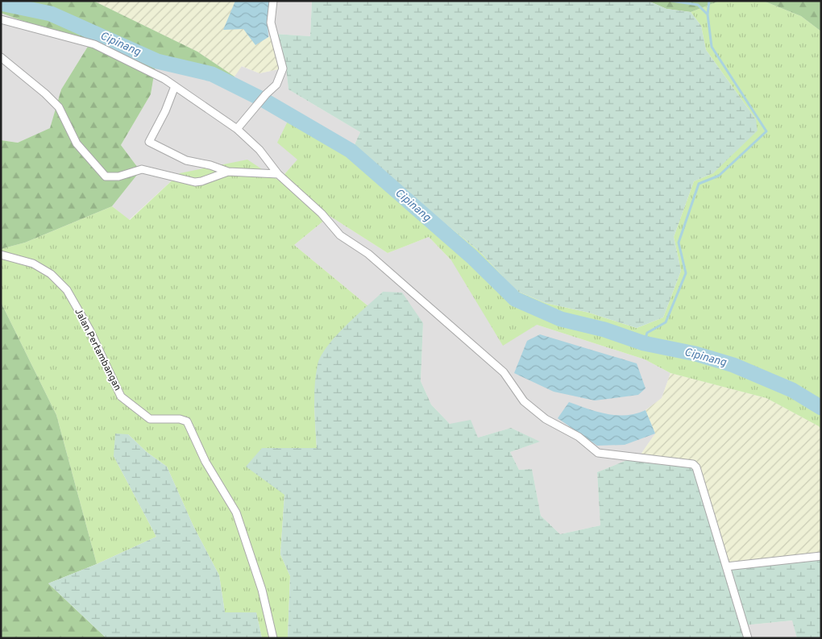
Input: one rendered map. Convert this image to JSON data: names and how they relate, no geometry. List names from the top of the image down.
{
  "streets": {
    "street": ["Jalan Pertambangan"]
  },
  "water": ["Cipinang"]
}
